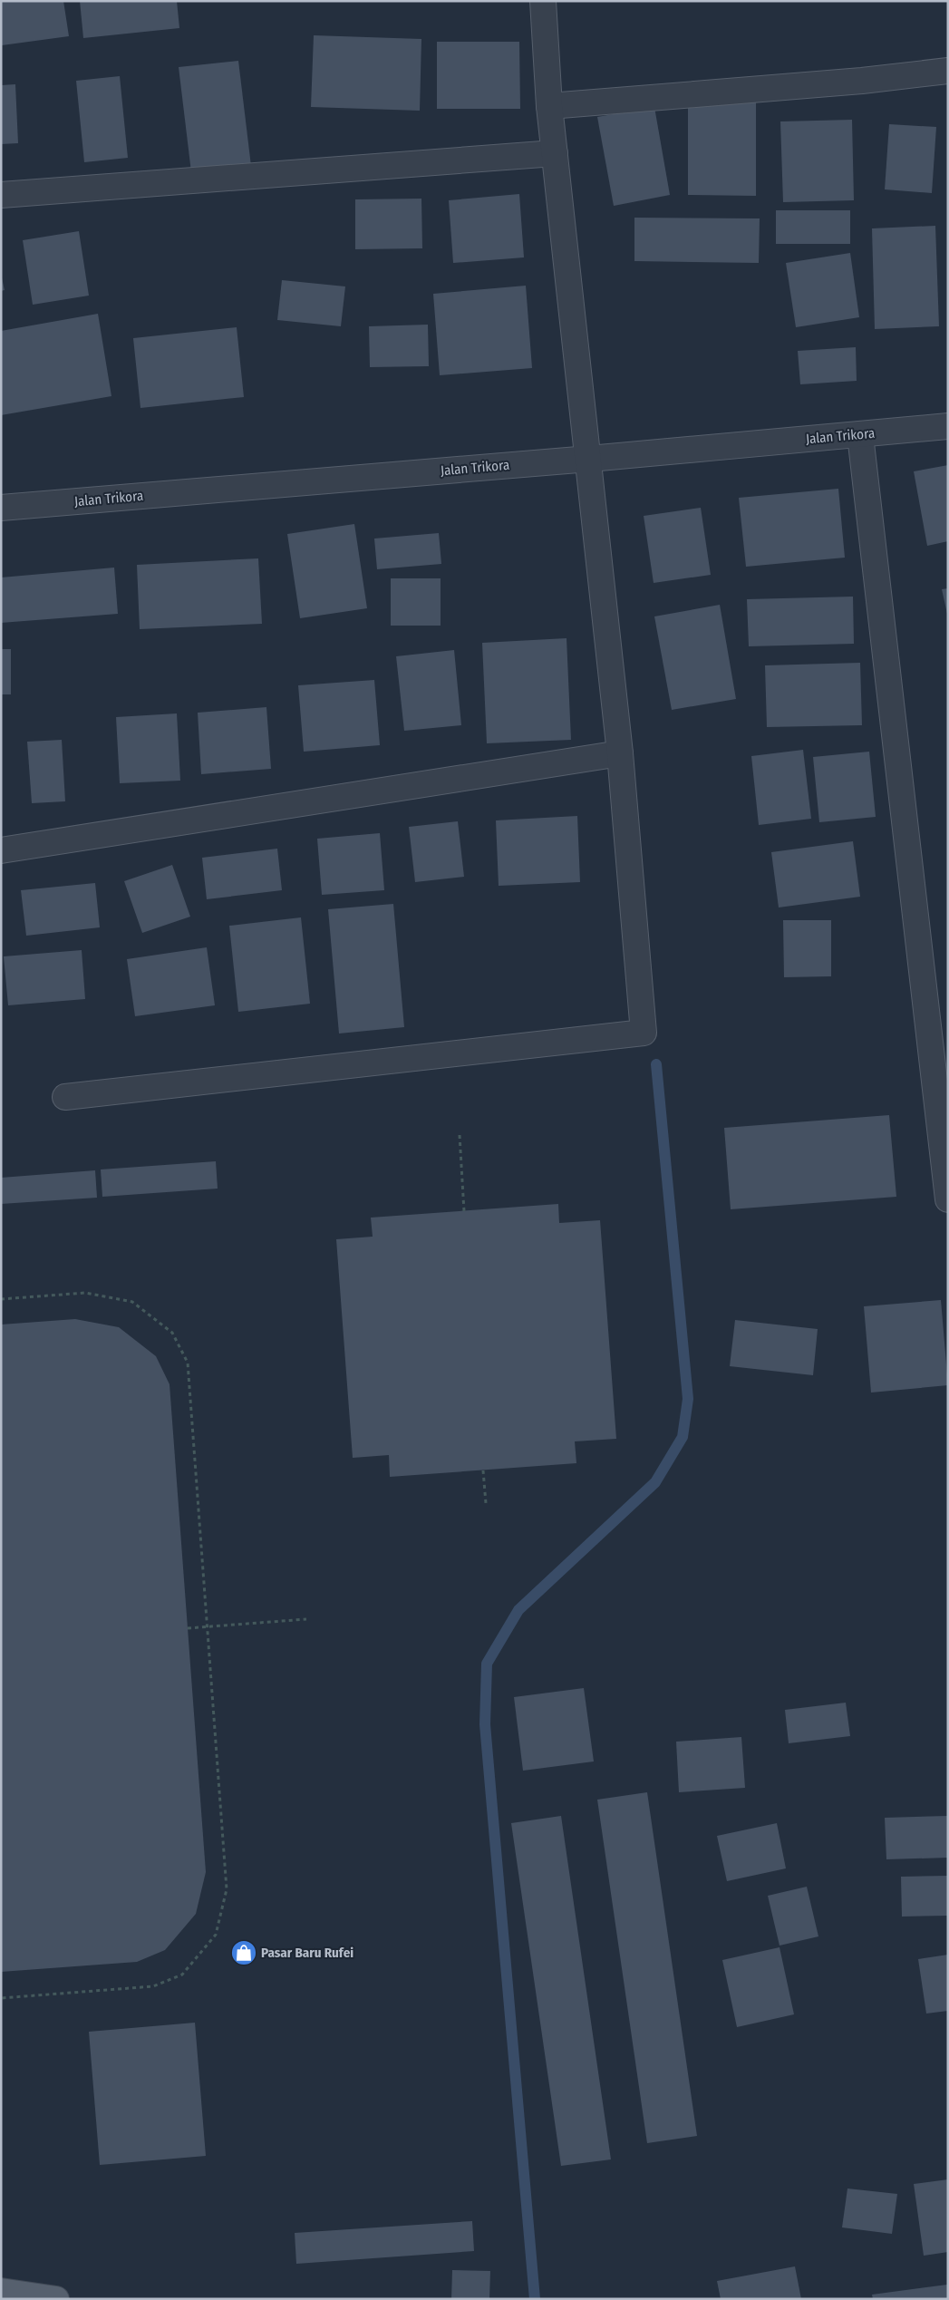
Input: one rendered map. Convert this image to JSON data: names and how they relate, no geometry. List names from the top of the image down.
{
  "streets": {
    "street": ["Jalan Trikora"]
  },
  "places": {
    "shop": ["Pasar Baru Rufei"]
  }
}
